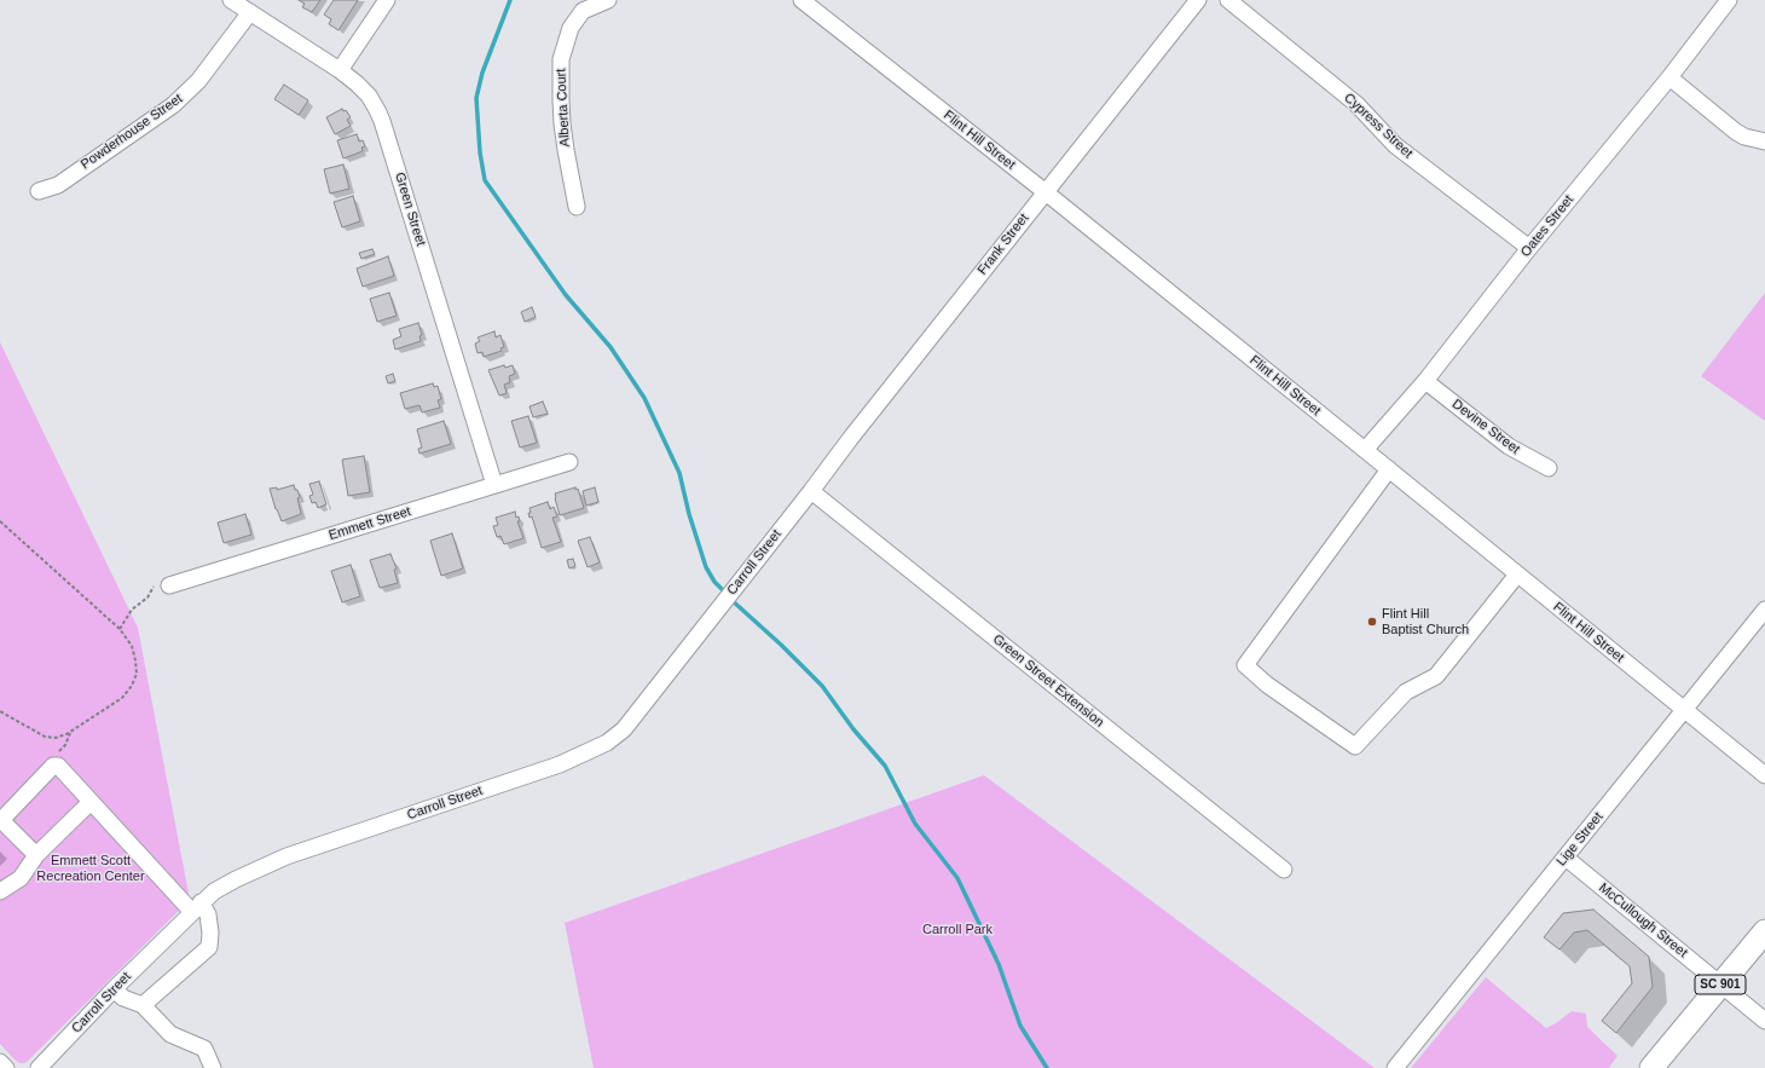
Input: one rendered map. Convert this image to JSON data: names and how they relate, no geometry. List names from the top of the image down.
{
  "streets": {
    "highway": ["SC 901"],
    "street": [
      "Alberta Court",
      "Cypress Street",
      "Powderhouse Street",
      "Flint Hill Street",
      "Green Street",
      "Oates Street",
      "Frank Street",
      "Devine Street",
      "Emmett Street",
      "Carroll Street",
      "Green Street Extension",
      "Lige Street",
      "McCullough Street"
    ]
  },
  "crossings": [
    ["Cypress Street", "Oates Street"],
    ["Powderhouse Street", "Green Street"],
    ["Flint Hill Street", "Oates Street"],
    ["Flint Hill Street", "Frank Street"],
    ["Flint Hill Street", "Lige Street"],
    ["Green Street", "Emmett Street"],
    ["Oates Street", "Devine Street"],
    ["Frank Street", "Carroll Street"],
    ["Frank Street", "Green Street Extension"],
    ["Carroll Street", "Green Street Extension"],
    ["Lige Street", "McCullough Street"],
    ["McCullough Street", "SC 901"]
  ],
  "parks": ["Emmett Scott Recreation Center", "Carroll Park"],
  "places": ["Flint Hill Baptist Church"]
}
